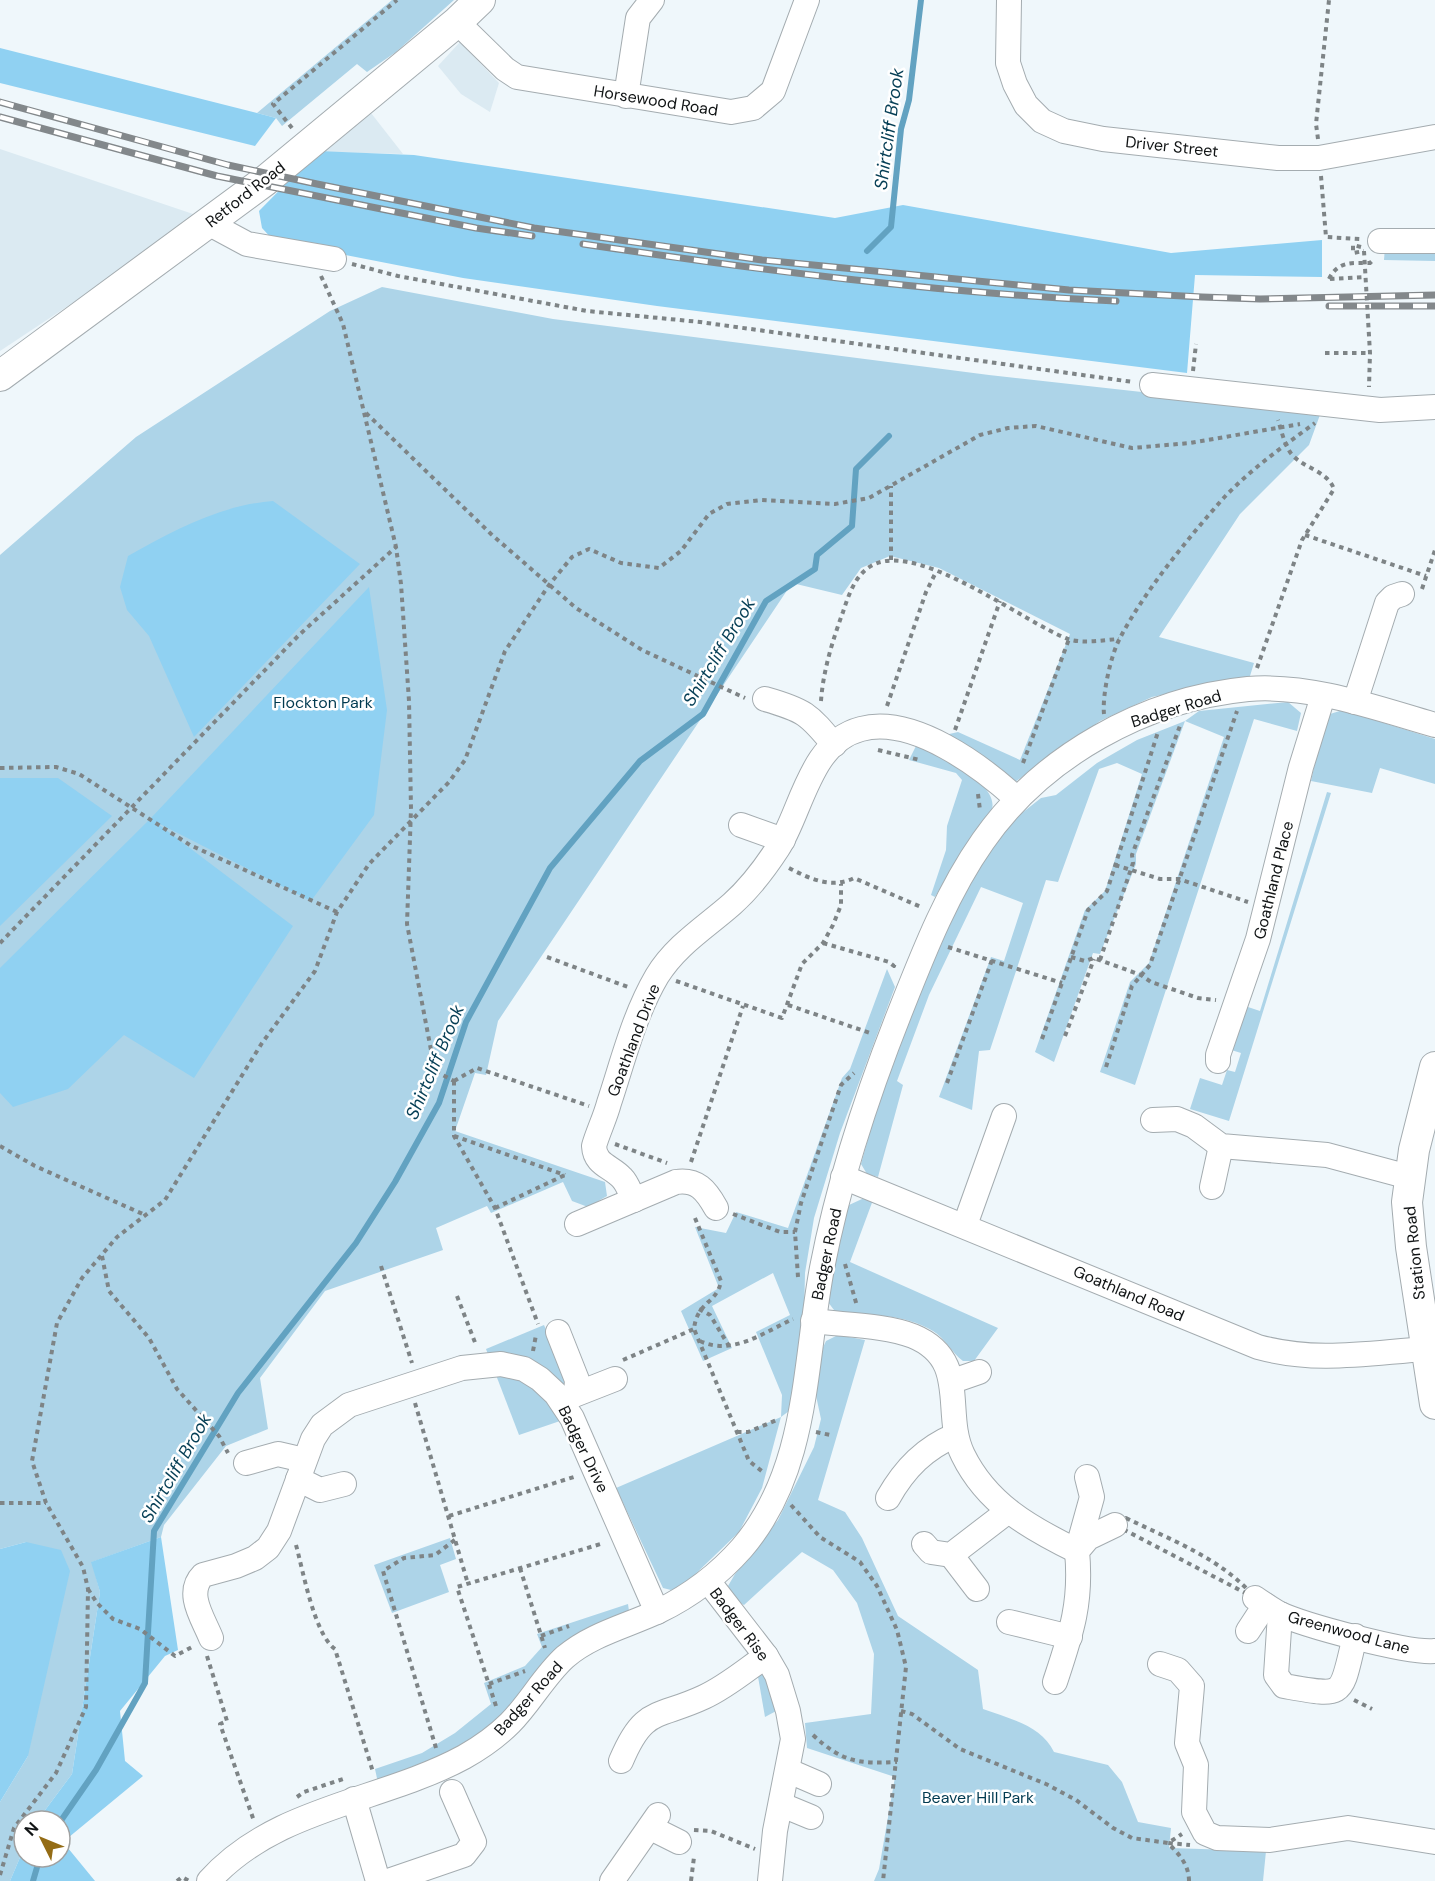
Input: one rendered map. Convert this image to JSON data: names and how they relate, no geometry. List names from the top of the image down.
{
  "streets": {
    "main road": ["Retford Road", "Station Road"],
    "street": [
      "Horsewood Road",
      "Driver Street",
      "Badger Road",
      "Goathland Place",
      "Goathland Drive",
      "Goathland Road",
      "Badger Drive",
      "Badger Rise",
      "Greenwood Lane"
    ]
  },
  "crossings": [
    ["Horsewood Road", "Retford Road"],
    ["Badger Road", "Goathland Place"],
    ["Badger Road", "Goathland Drive"],
    ["Badger Road", "Goathland Road"],
    ["Badger Road", "Badger Drive"],
    ["Badger Road", "Badger Rise"],
    ["Station Road", "Goathland Road"]
  ],
  "water": ["Shirtcliff Brook"],
  "parks": ["Flockton Park", "Beaver Hill Park"],
  "north": "top left"
}
